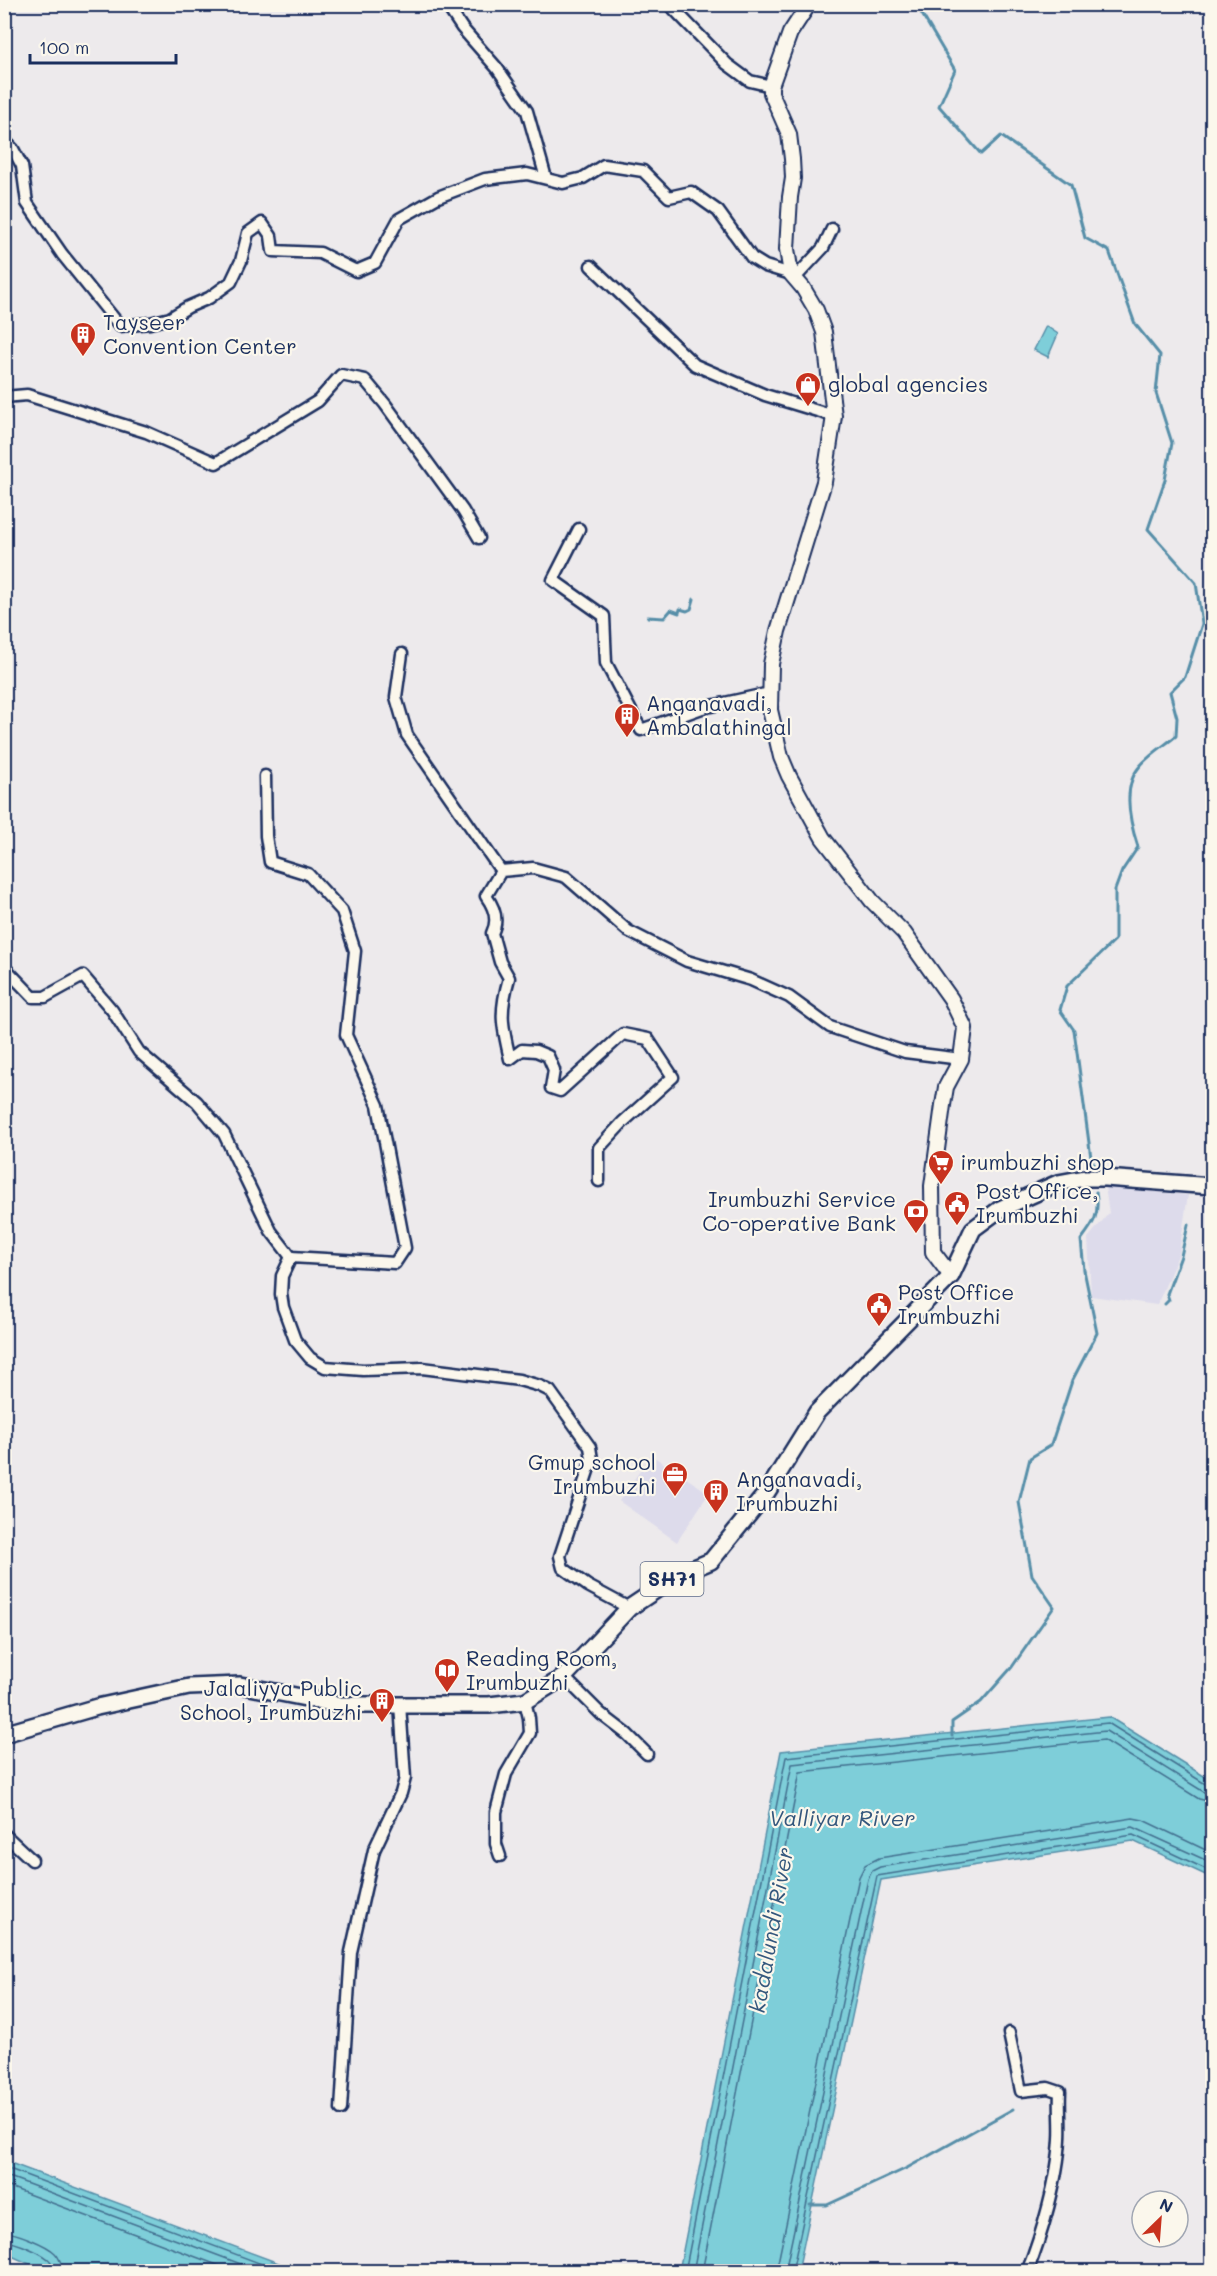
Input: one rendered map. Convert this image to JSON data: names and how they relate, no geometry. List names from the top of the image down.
{
  "streets": {
    "main road": ["SH71"]
  },
  "water": ["Valliyar River", "kadalundi River"],
  "places": {
    "building": [
      "Tayseer Convention Center",
      "Anganavadi, Ambalathingal",
      "Anganavadi, Irumbuzhi",
      "Jalaliyya Public School, Irumbuzhi"
    ],
    "shop": ["global agencies"],
    "supermarket": ["irumbuzhi shop"],
    "public building": ["Post Office, Irumbuzhi", "Post Office Irumbuzhi"],
    "bank": ["Irumbuzhi Service Co-operative Bank"],
    "office": ["Gmup school Irumbuzhi"],
    "library": ["Reading Room, Irumbuzhi"]
  },
  "scale_bar": "100 m",
  "north": "top right"
}
